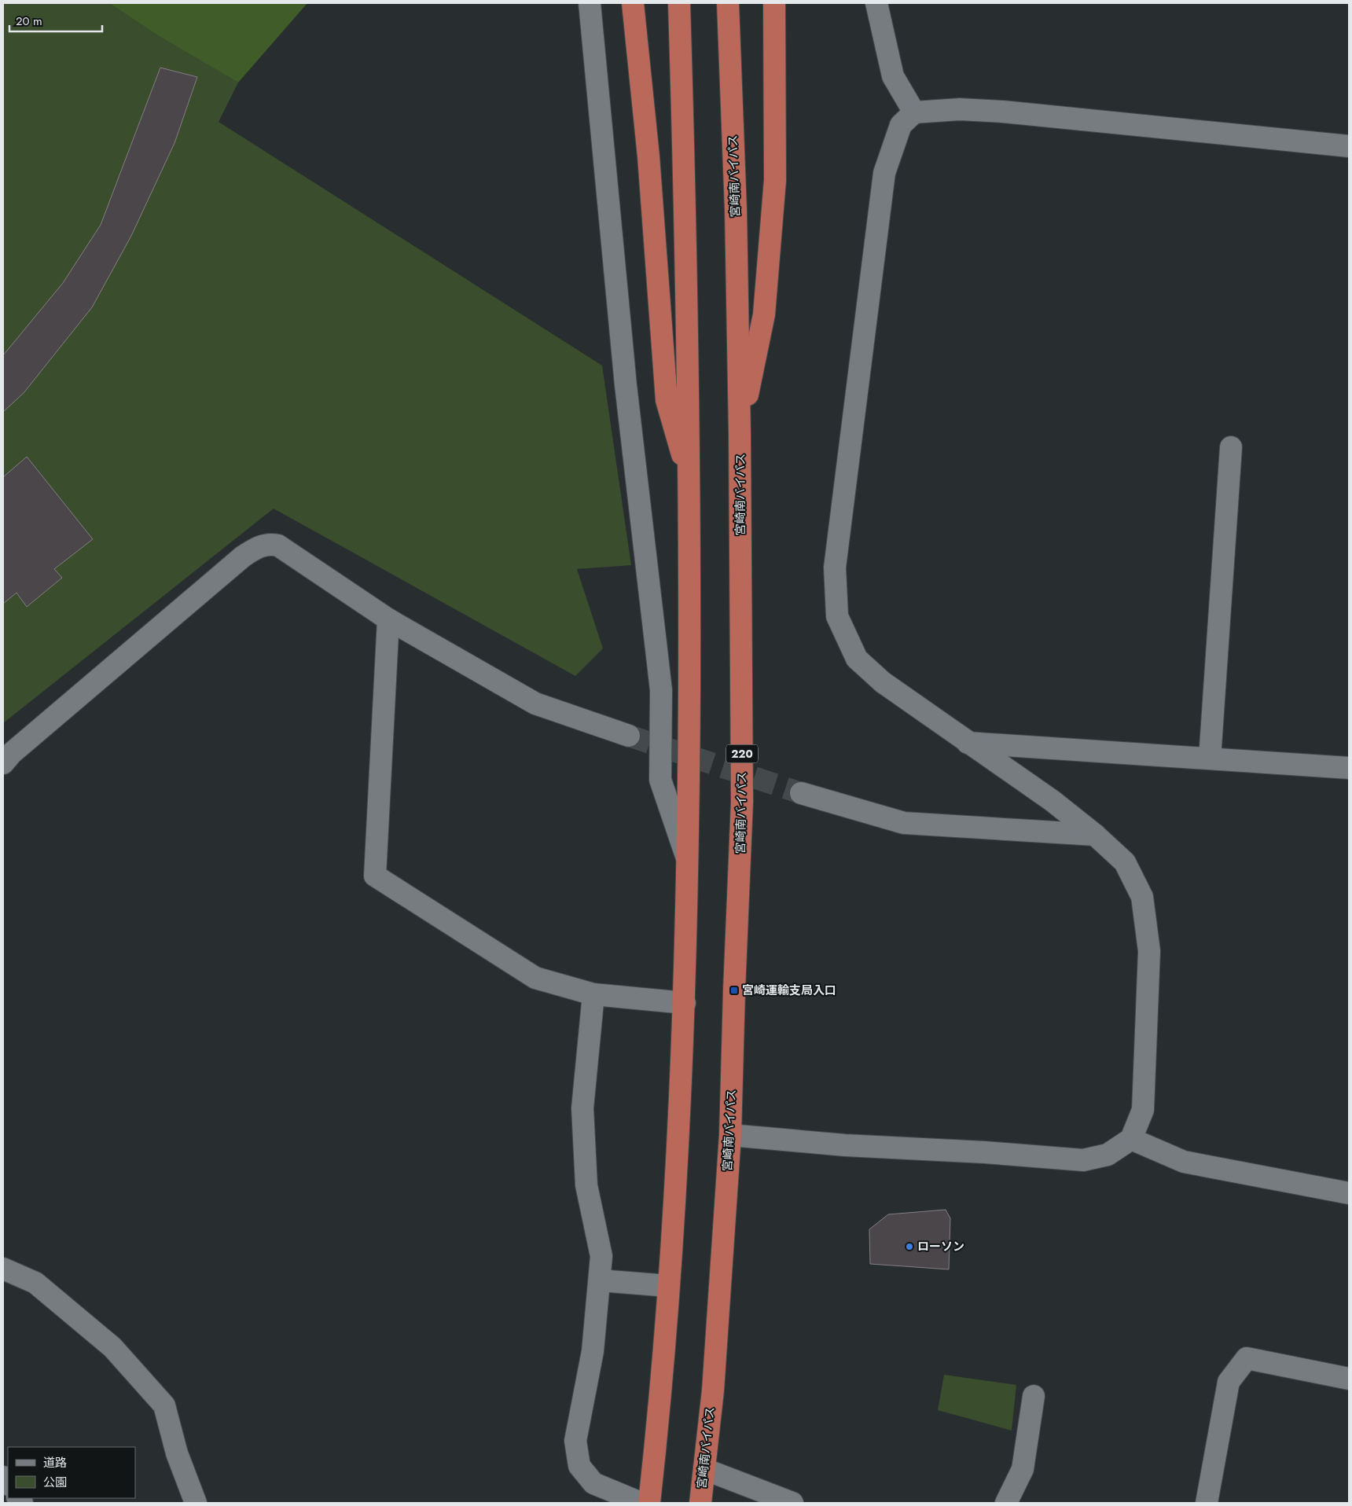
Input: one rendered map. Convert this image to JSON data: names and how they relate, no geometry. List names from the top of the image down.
{
  "streets": {
    "highway": ["宮崎南バイパス", "220"]
  },
  "places": {
    "transit": ["宮崎運輸支局入口"],
    "other": ["ローソン"]
  },
  "legend": ["道路", "公園"],
  "scale_bar": "20 m"
}
